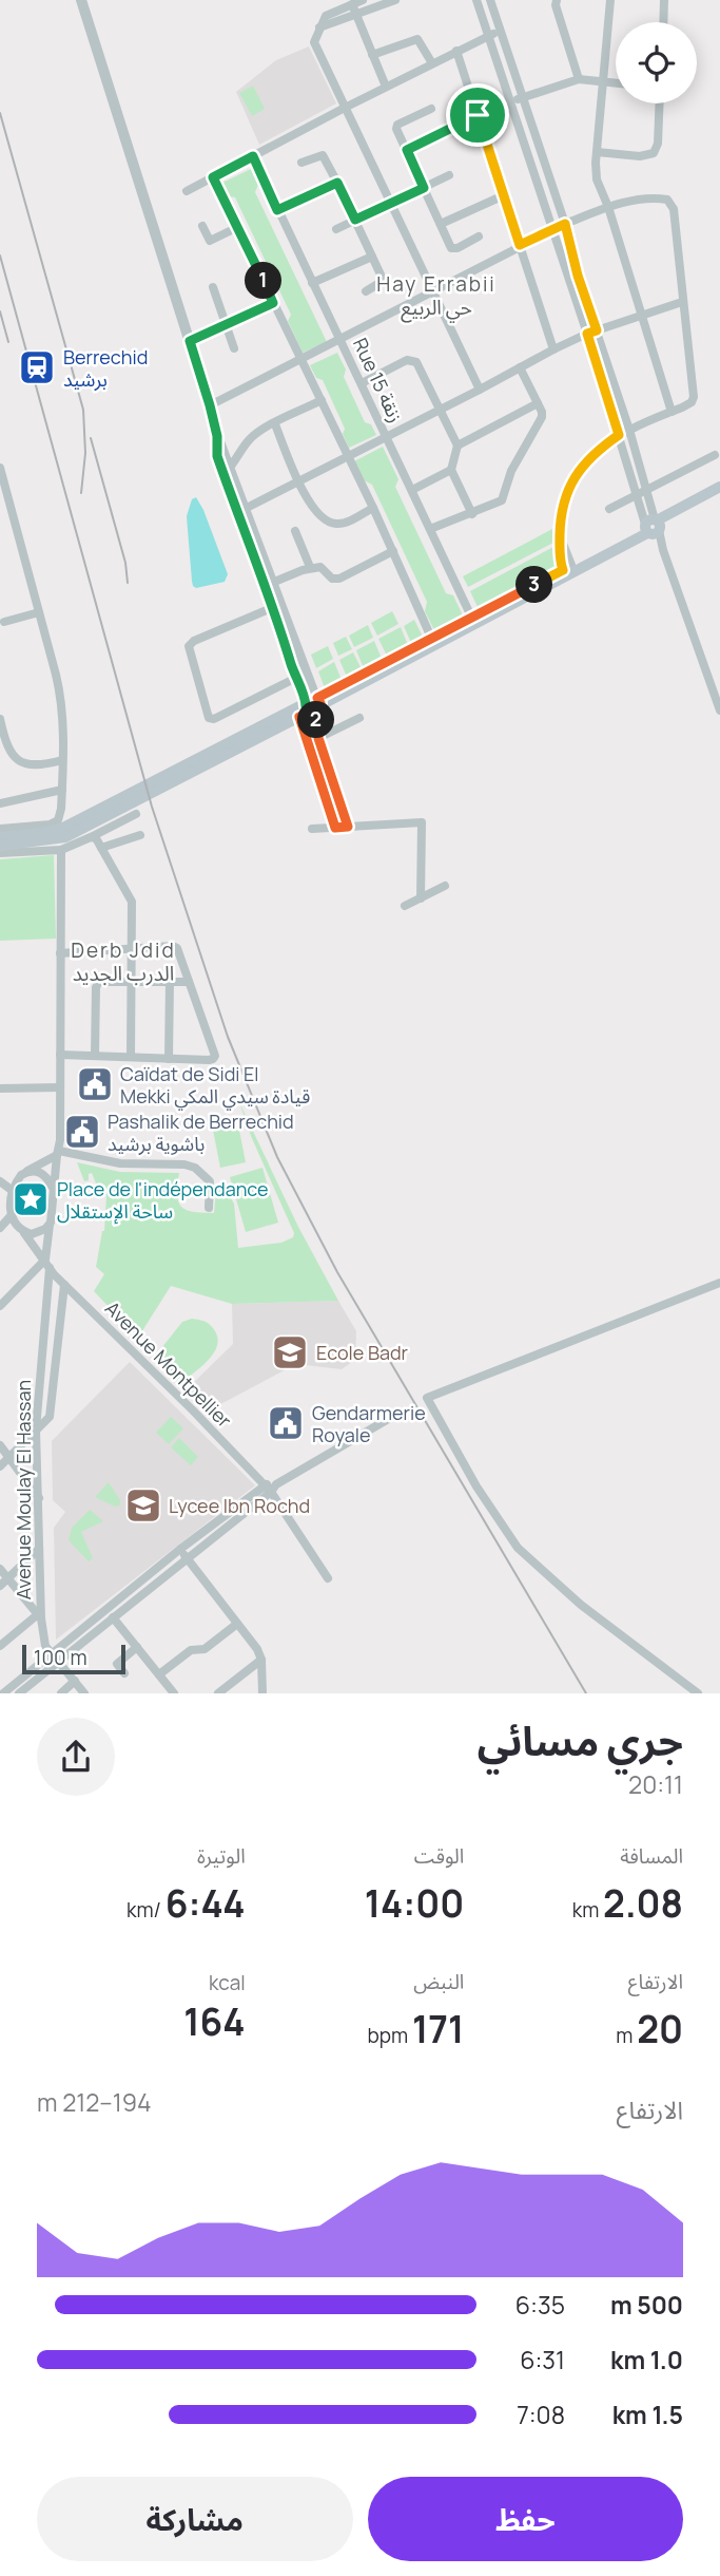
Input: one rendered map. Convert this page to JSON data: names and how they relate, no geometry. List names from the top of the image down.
{
  "streets": {
    "street": ["Rue 15 زنقة", "Avenue Montpellier", "Avenue Moulay El Hassan"]
  },
  "crossings": [
    ["Avenue Montpellier", "Avenue Moulay El Hassan"]
  ],
  "districts": ["Hay Errabii حي الربيع", "Derb Jdid الدرب الجديد"],
  "places": {
    "station": ["Berrechid برشيد"],
    "public building": ["Caïdat de Sidi El Mekki قيادة سيدي المكي", "Pashalik de Berrechid باشوية برشيد", "Gendarmerie Royale"],
    "place": ["Place de l'indépendance ساحة الإستقلال"],
    "school or university": ["Ecole Badr", "Lycee Ibn Rochd"]
  },
  "scale_bar": "100 m",
  "page": {
    "pins": ["1", "3", "2"],
    "scale": "100 m",
    "heading": ["جري مسائي", "20:11"],
    "stats": [
      ["المسافة", "2.08 km"],
      ["الوقت", "14:00"],
      ["الوتيرة", "6:44 /km"],
      ["الارتفاع", "20 m"],
      ["النبض", "171 bpm"],
      ["kcal", "164"]
    ],
    "chart": ["الارتفاع", "194–212 m"],
    "list": [
      {
        "name": "500 m",
        "note": "6:35"
      },
      {
        "name": "1.0 km",
        "note": "6:31"
      },
      {
        "name": "1.5 km",
        "note": "7:08"
      }
    ],
    "buttons": ["حفظ", "مشاركة"]
  }
}
